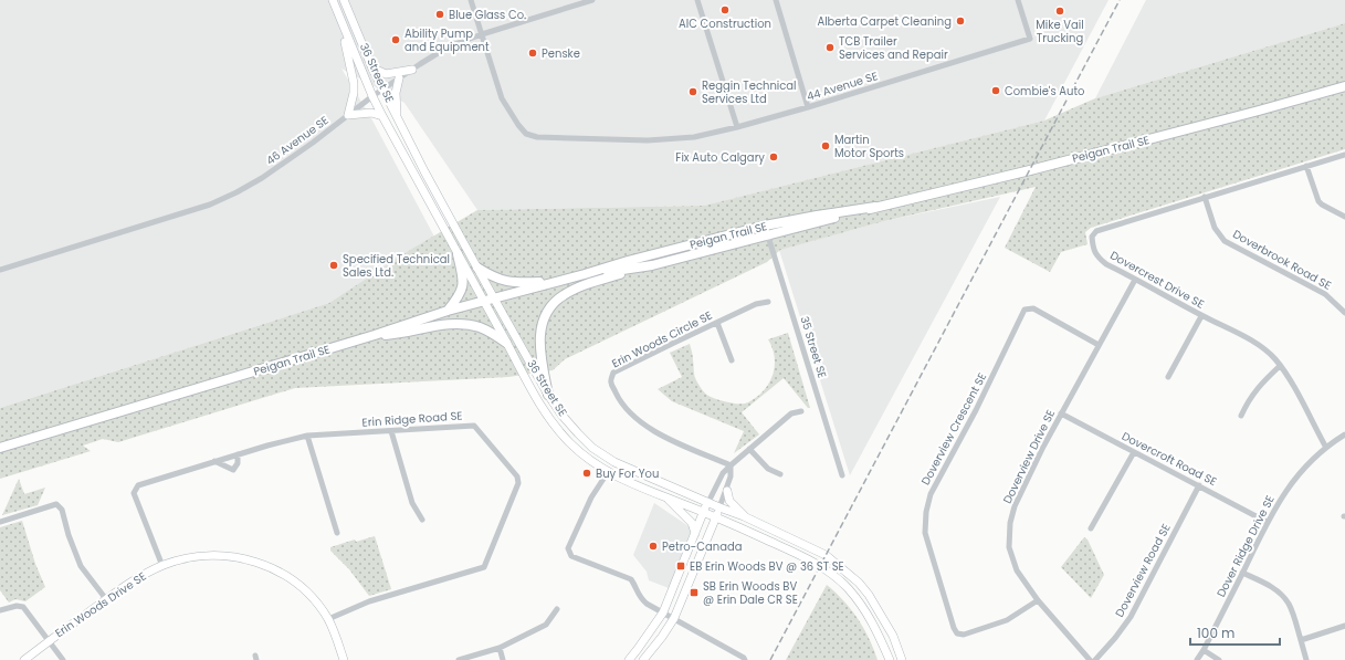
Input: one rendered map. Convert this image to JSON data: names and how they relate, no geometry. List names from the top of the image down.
{
  "streets": {
    "main road": ["Peigan Trail SE"],
    "street": [
      "36 Street SE",
      "44 Avenue SE",
      "46 Avenue SE",
      "Doverbrook Road SE",
      "Dovercrest Drive SE",
      "Erin Woods Circle SE",
      "35 Street SE",
      "Erin Ridge Road SE",
      "Doverview Crescent SE",
      "Doverview Drive SE",
      "Dovercroft Road SE",
      "Dover Ridge Drive SE",
      "Doverview Road SE",
      "Erin Woods Drive SE"
    ]
  },
  "crossings": [
    ["36 Street SE", "46 Avenue SE"],
    ["36 Street SE", "Peigan Trail SE"],
    ["44 Avenue SE", "46 Avenue SE"],
    ["Peigan Trail SE", "35 Street SE"],
    ["Doverbrook Road SE", "Dovercrest Drive SE"],
    ["Dovercrest Drive SE", "Doverview Drive SE"],
    ["Dovercrest Drive SE", "Dover Ridge Drive SE"],
    ["Erin Ridge Road SE", "Erin Woods Drive SE"],
    ["Doverview Crescent SE", "Doverview Drive SE"],
    ["Doverview Drive SE", "Dovercroft Road SE"],
    ["Dovercroft Road SE", "Dover Ridge Drive SE"],
    ["Dovercroft Road SE", "Doverview Road SE"]
  ],
  "places": {
    "other": [
      "AIC Construction",
      "Mike Vail Trucking",
      "Blue Glass Co.",
      "Alberta Carpet Cleaning",
      "Ability Pump and Equipment",
      "TCB Trailer Services and Repair",
      "Penske",
      "Combie's Auto",
      "Reggin Technical Services Ltd",
      "Martin Motor Sports",
      "Fix Auto Calgary",
      "Specified Technical Sales Ltd.",
      "Buy For You",
      "Petro-Canada"
    ],
    "transit": ["EB Erin Woods BV @ 36 ST SE", "SB Erin Woods BV @ Erin Dale CR SE"]
  },
  "scale_bar": "100 m"
}
